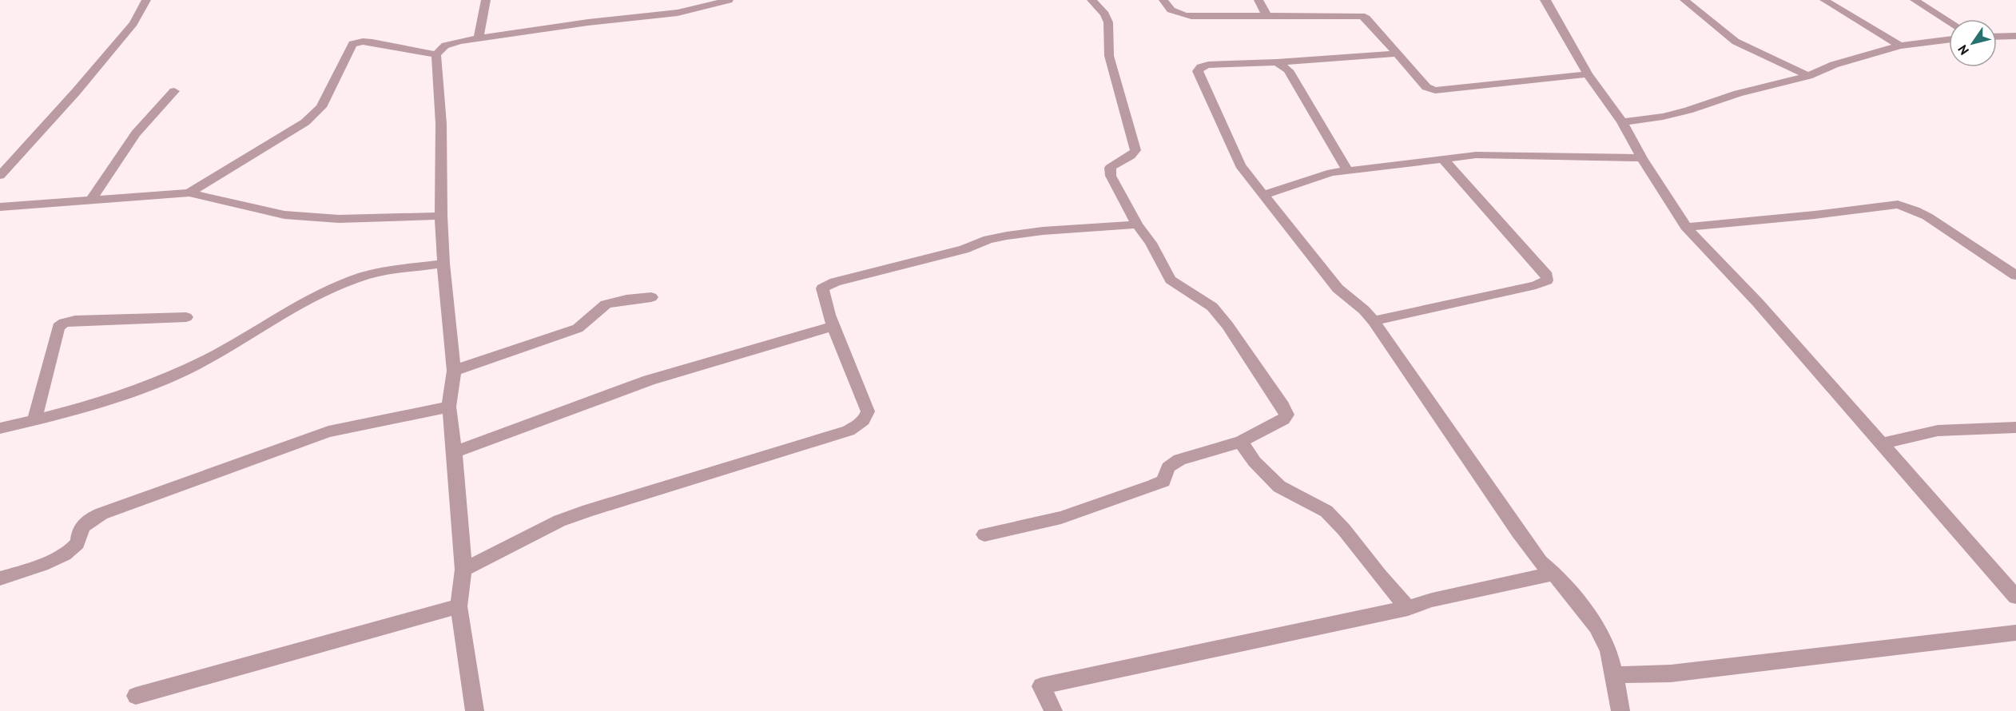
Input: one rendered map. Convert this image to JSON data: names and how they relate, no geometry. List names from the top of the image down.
{
  "north": "bottom left"
}
